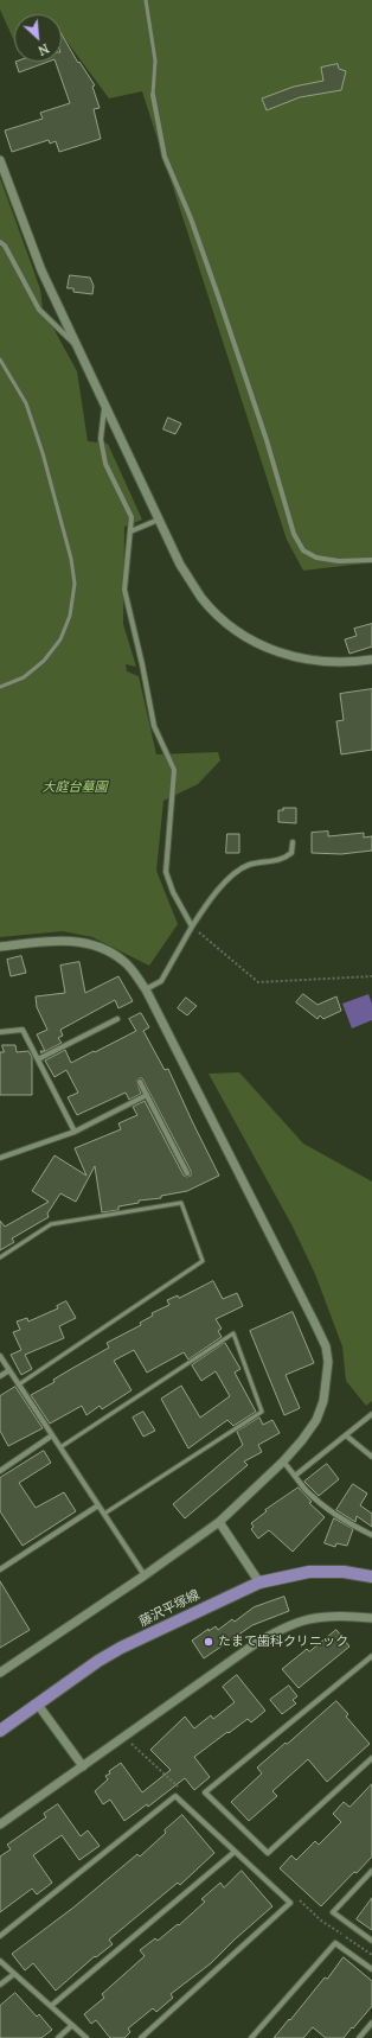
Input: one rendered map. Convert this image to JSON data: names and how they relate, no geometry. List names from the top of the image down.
{
  "streets": {
    "main road": ["藤沢平塚線"]
  },
  "parks": ["大庭台墓園"],
  "places": ["たまて歯科クリニック"],
  "north": "bottom right"
}
